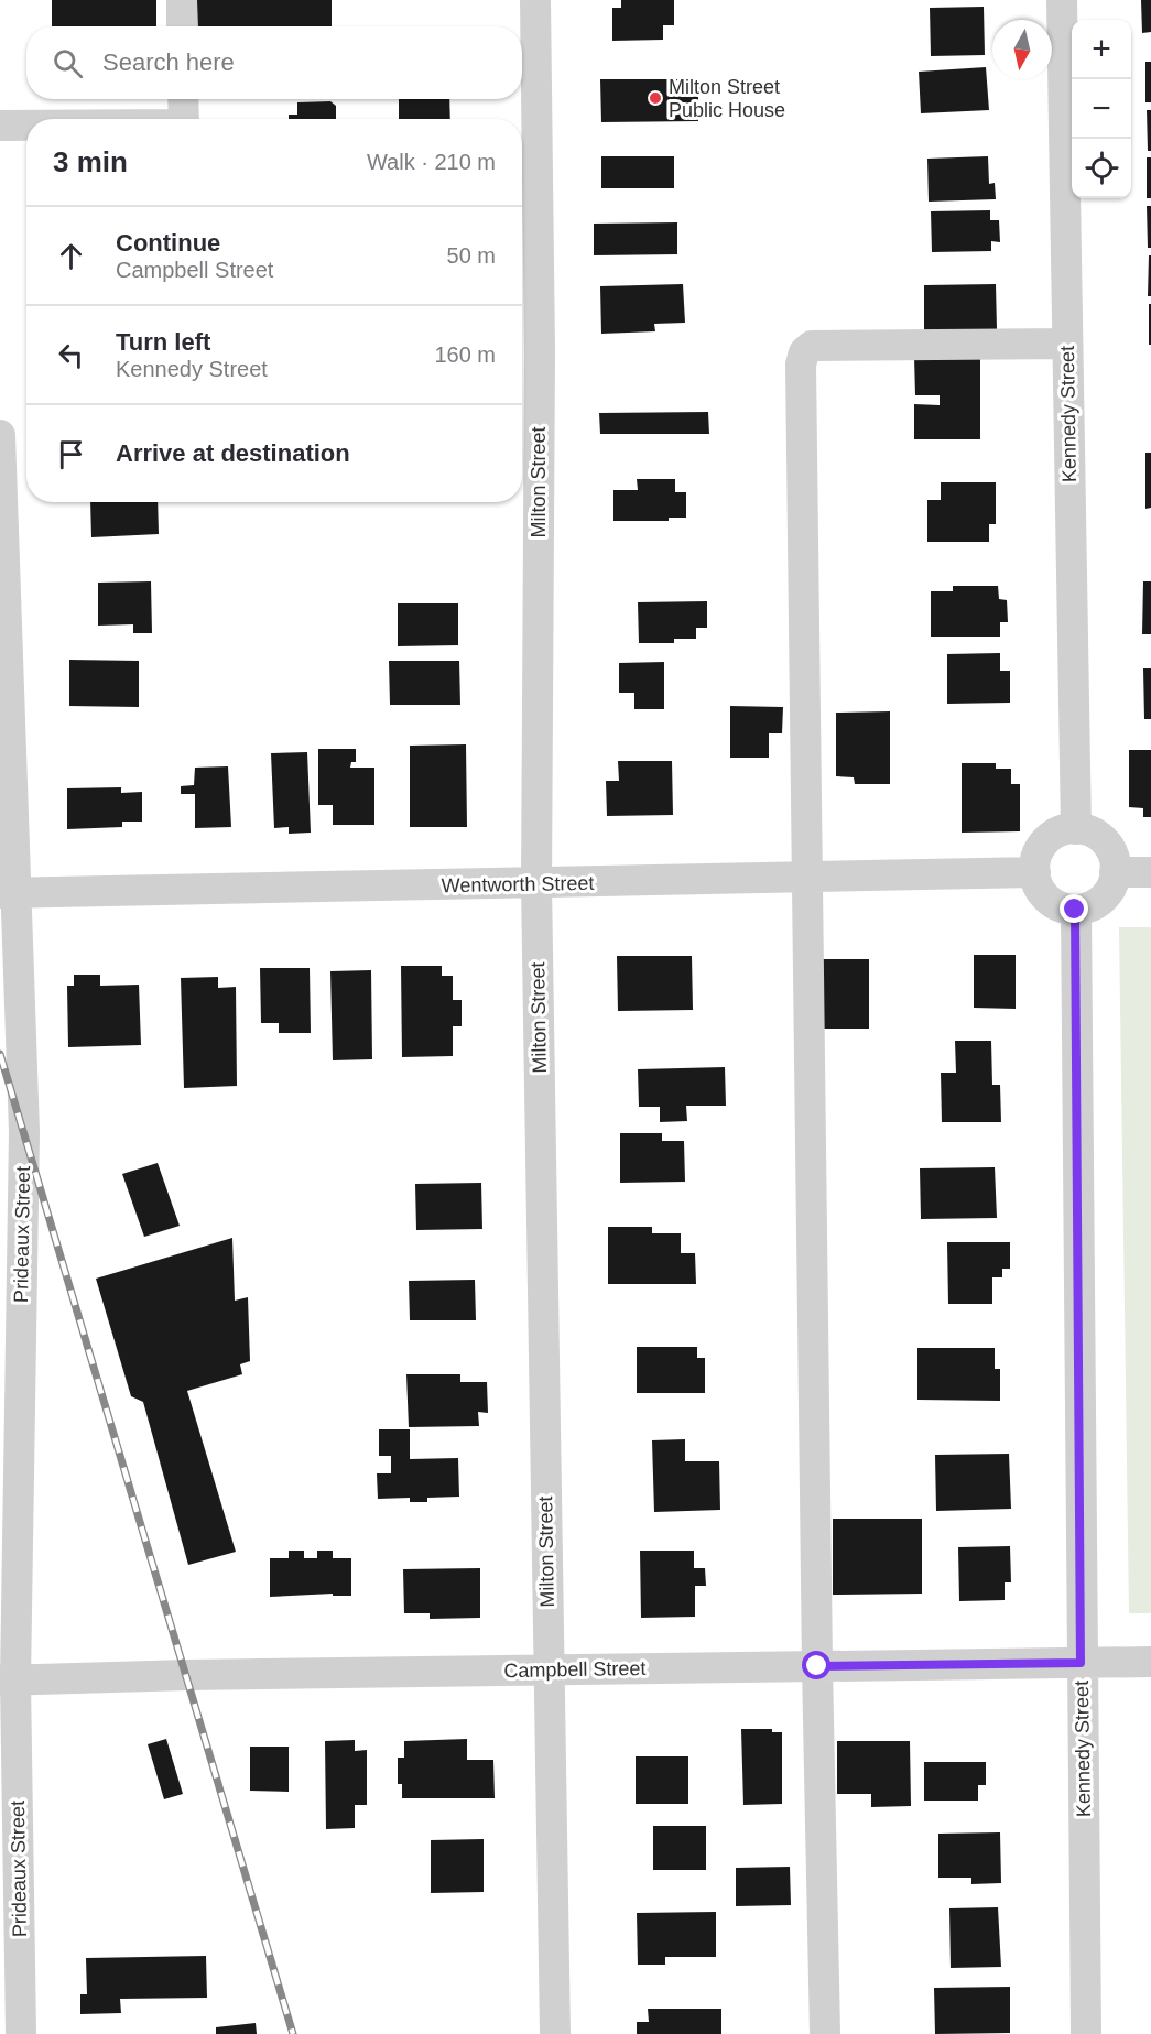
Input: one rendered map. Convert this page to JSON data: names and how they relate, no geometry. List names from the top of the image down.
{
  "streets": {
    "street": [
      "Kennedy Street",
      "Milton Street",
      "Wentworth Street",
      "Prideaux Street",
      "Campbell Street"
    ]
  },
  "crossings": [
    ["Kennedy Street", "Wentworth Street"],
    ["Kennedy Street", "Campbell Street"],
    ["Milton Street", "Wentworth Street"],
    ["Milton Street", "Campbell Street"],
    ["Wentworth Street", "Prideaux Street"],
    ["Prideaux Street", "Campbell Street"]
  ],
  "places": ["Milton Street Public House"],
  "north": "bottom",
  "page": {
    "map_buttons": ["+", "−"],
    "search": "Search here",
    "heading": ["3 min", "Walk · 210 m"],
    "list": [
      ["Continue", "Campbell Street", "50 m"],
      ["Turn left", "Kennedy Street", "160 m"],
      "Arrive at destination"
    ]
  }
}
